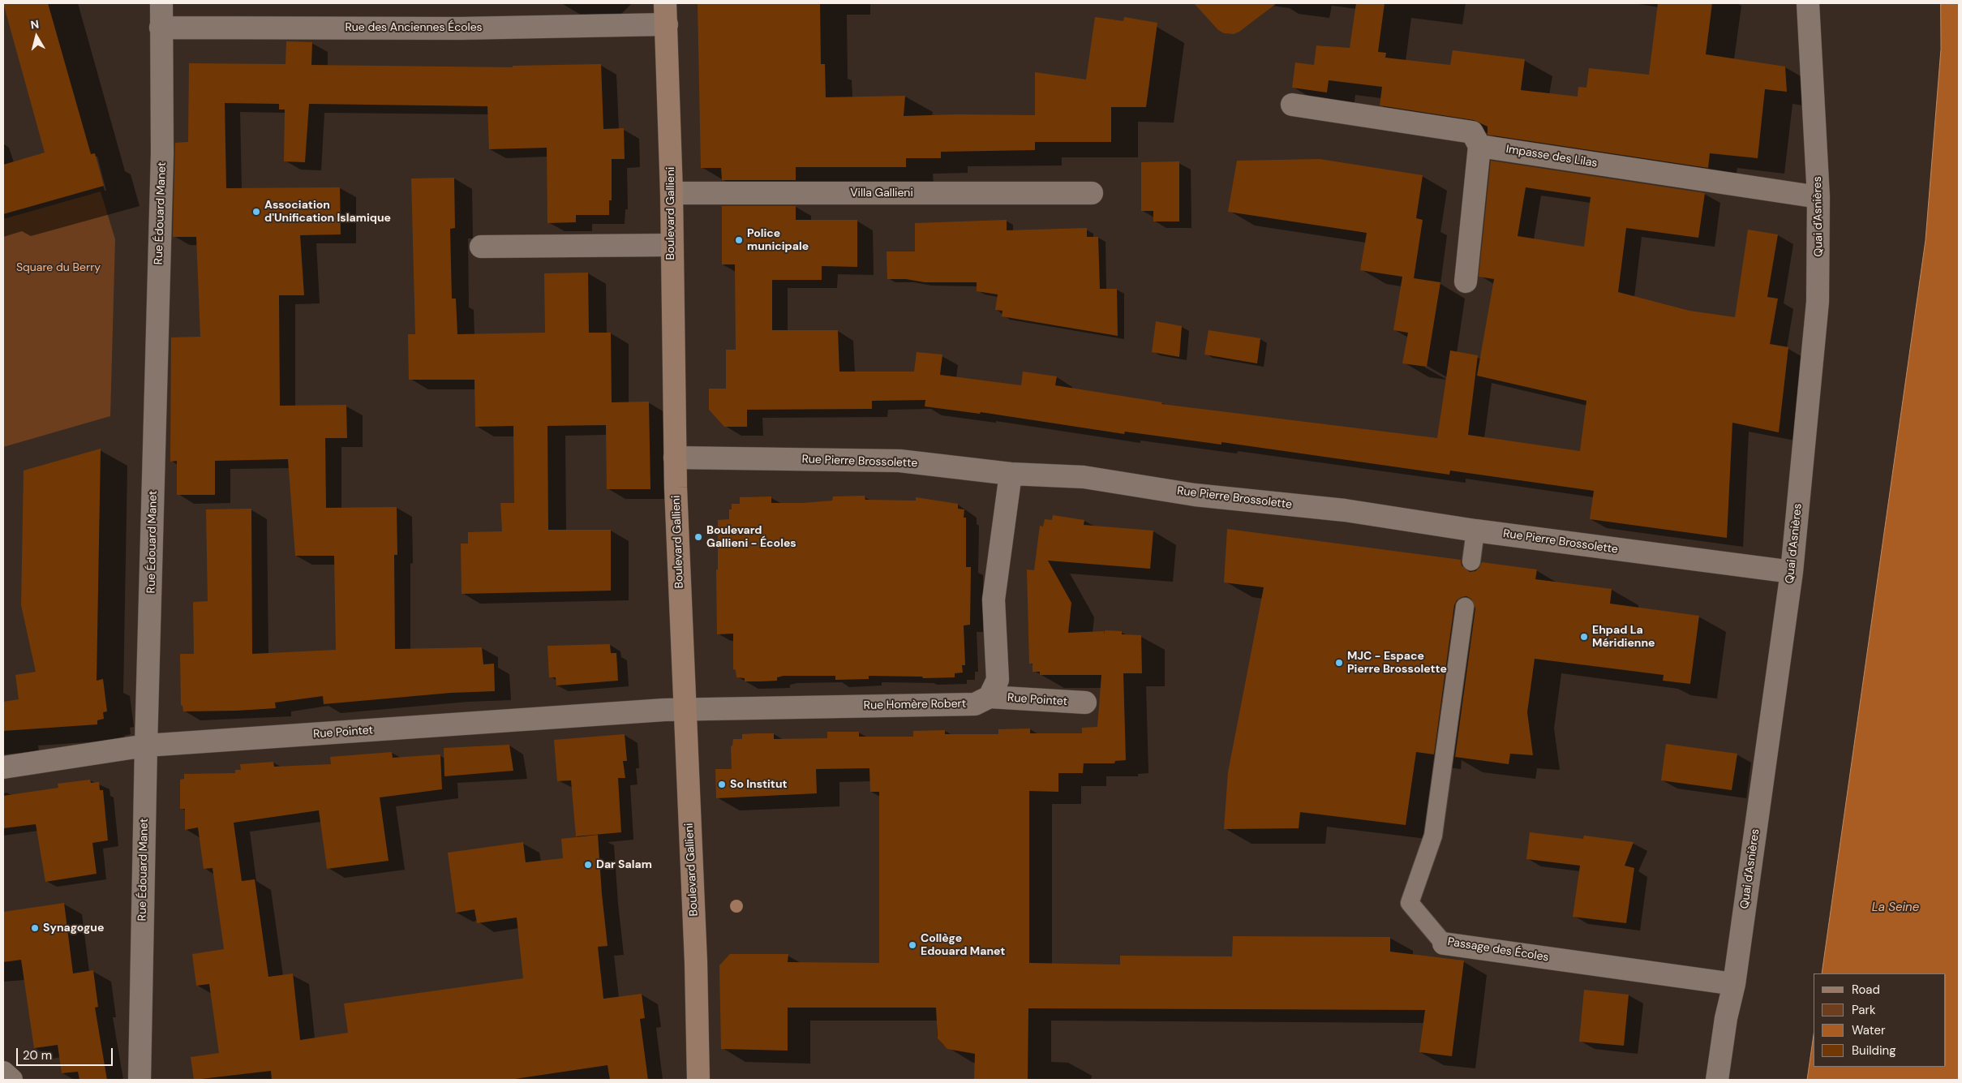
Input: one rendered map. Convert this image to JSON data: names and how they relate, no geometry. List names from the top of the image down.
{
  "streets": {
    "main road": ["Boulevard Gallieni"],
    "street": [
      "Rue des Anciennes Écoles",
      "Impasse des Lilas",
      "Villa Gallieni",
      "Rue Édouard Manet",
      "Quai d'Asnières",
      "Rue Pierre Brossolette",
      "Rue Pointet",
      "Rue Homère Robert",
      "Passage des Écoles"
    ]
  },
  "crossings": [
    ["Rue des Anciennes Écoles", "Rue Édouard Manet"],
    ["Rue des Anciennes Écoles", "Boulevard Gallieni"],
    ["Impasse des Lilas", "Quai d'Asnières"],
    ["Villa Gallieni", "Boulevard Gallieni"],
    ["Rue Édouard Manet", "Rue Pointet"],
    ["Boulevard Gallieni", "Rue Pierre Brossolette"],
    ["Boulevard Gallieni", "Rue Pointet"],
    ["Boulevard Gallieni", "Rue Homère Robert"],
    ["Quai d'Asnières", "Rue Pierre Brossolette"],
    ["Quai d'Asnières", "Passage des Écoles"],
    ["Rue Pointet", "Rue Homère Robert"]
  ],
  "water": ["La Seine"],
  "parks": ["Square du Berry"],
  "places": [
    "Association d'Unification Islamique",
    "Police municipale",
    "Boulevard Gallieni - Écoles",
    "Ehpad La Méridienne",
    "MJC - Espace Pierre Brossolette",
    "So Institut",
    "Dar Salam",
    "Synagogue",
    "Collège Edouard Manet"
  ],
  "legend": [
    "Road",
    "Park",
    "Water",
    "Building"
  ],
  "scale_bar": "20 m",
  "north": "top"
}
